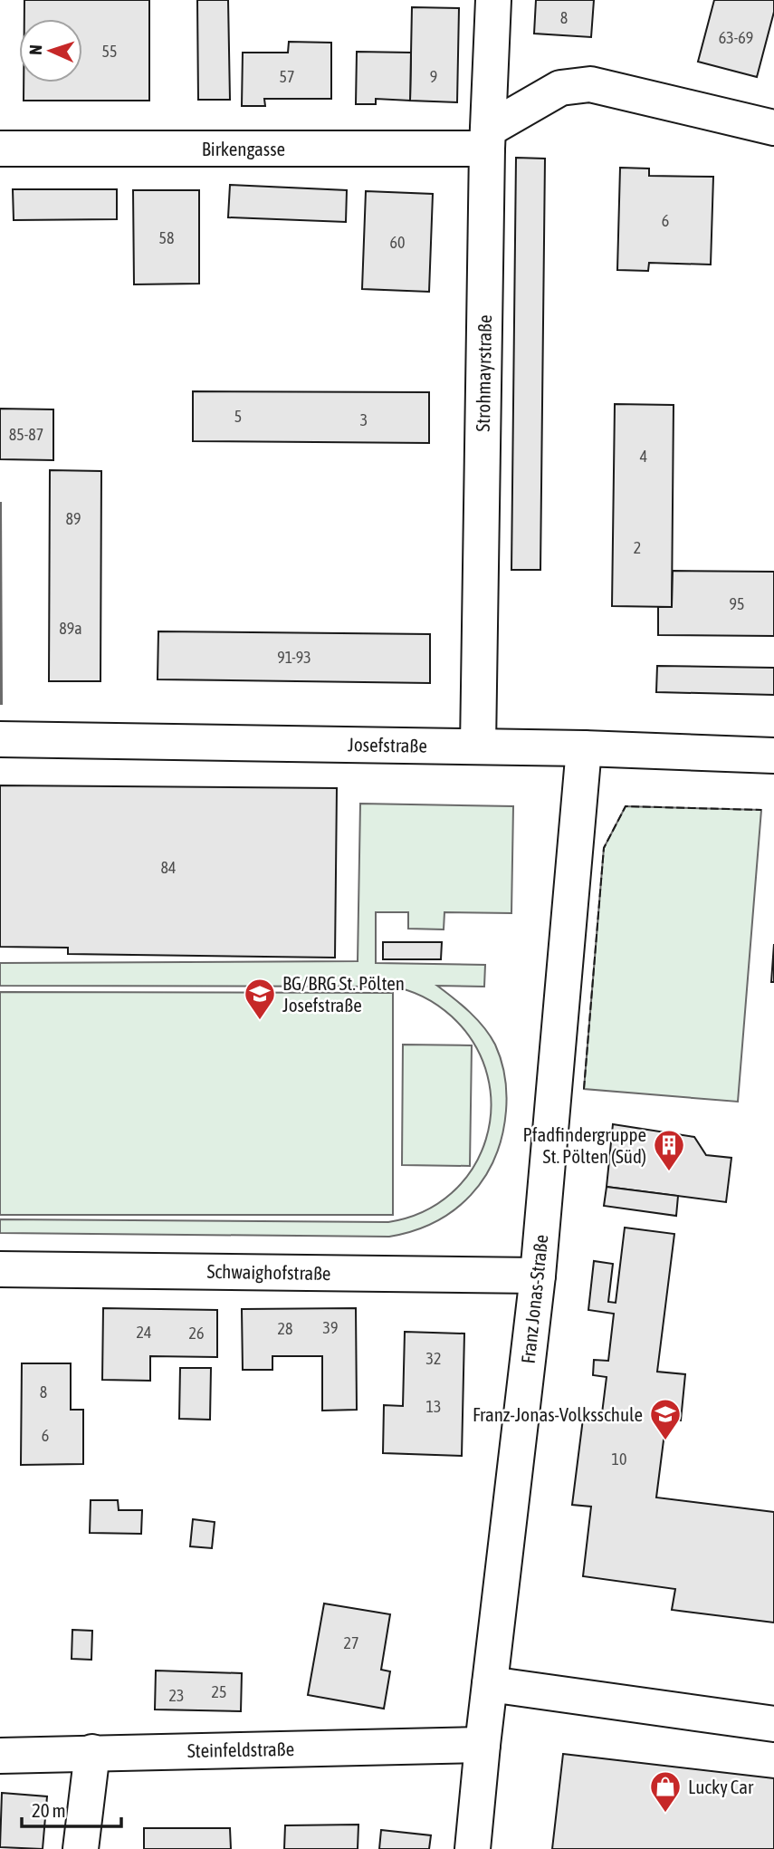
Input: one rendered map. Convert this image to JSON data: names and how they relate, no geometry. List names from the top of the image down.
{
  "streets": {
    "street": [
      "Birkengasse",
      "Strohmayrstraße",
      "Josefstraße",
      "Schwaighofstraße",
      "Franz Jonas-Straße",
      "Steinfeldstraße"
    ]
  },
  "crossings": [
    ["Birkengasse", "Strohmayrstraße"],
    ["Strohmayrstraße", "Josefstraße"],
    ["Josefstraße", "Franz Jonas-Straße"],
    ["Schwaighofstraße", "Franz Jonas-Straße"],
    ["Franz Jonas-Straße", "Steinfeldstraße"]
  ],
  "places": {
    "school or university": ["BG/BRG St. Pölten Josefstraße", "Franz-Jonas-Volksschule"],
    "building": ["Pfadfindergruppe St. Pölten (Süd)"],
    "shop": ["Lucky Car"]
  },
  "house_numbers": [
    "8",
    "63-69",
    "55",
    "57",
    "9",
    "6",
    "58",
    "60",
    "5",
    "3",
    "85-87",
    "4",
    "89",
    "2",
    "95",
    "89a",
    "91-93",
    "84",
    "39",
    "28",
    "24",
    "26",
    "32",
    "8",
    "13",
    "6",
    "10",
    "27",
    "25",
    "23"
  ],
  "scale_bar": "20 m",
  "north": "left"
}
